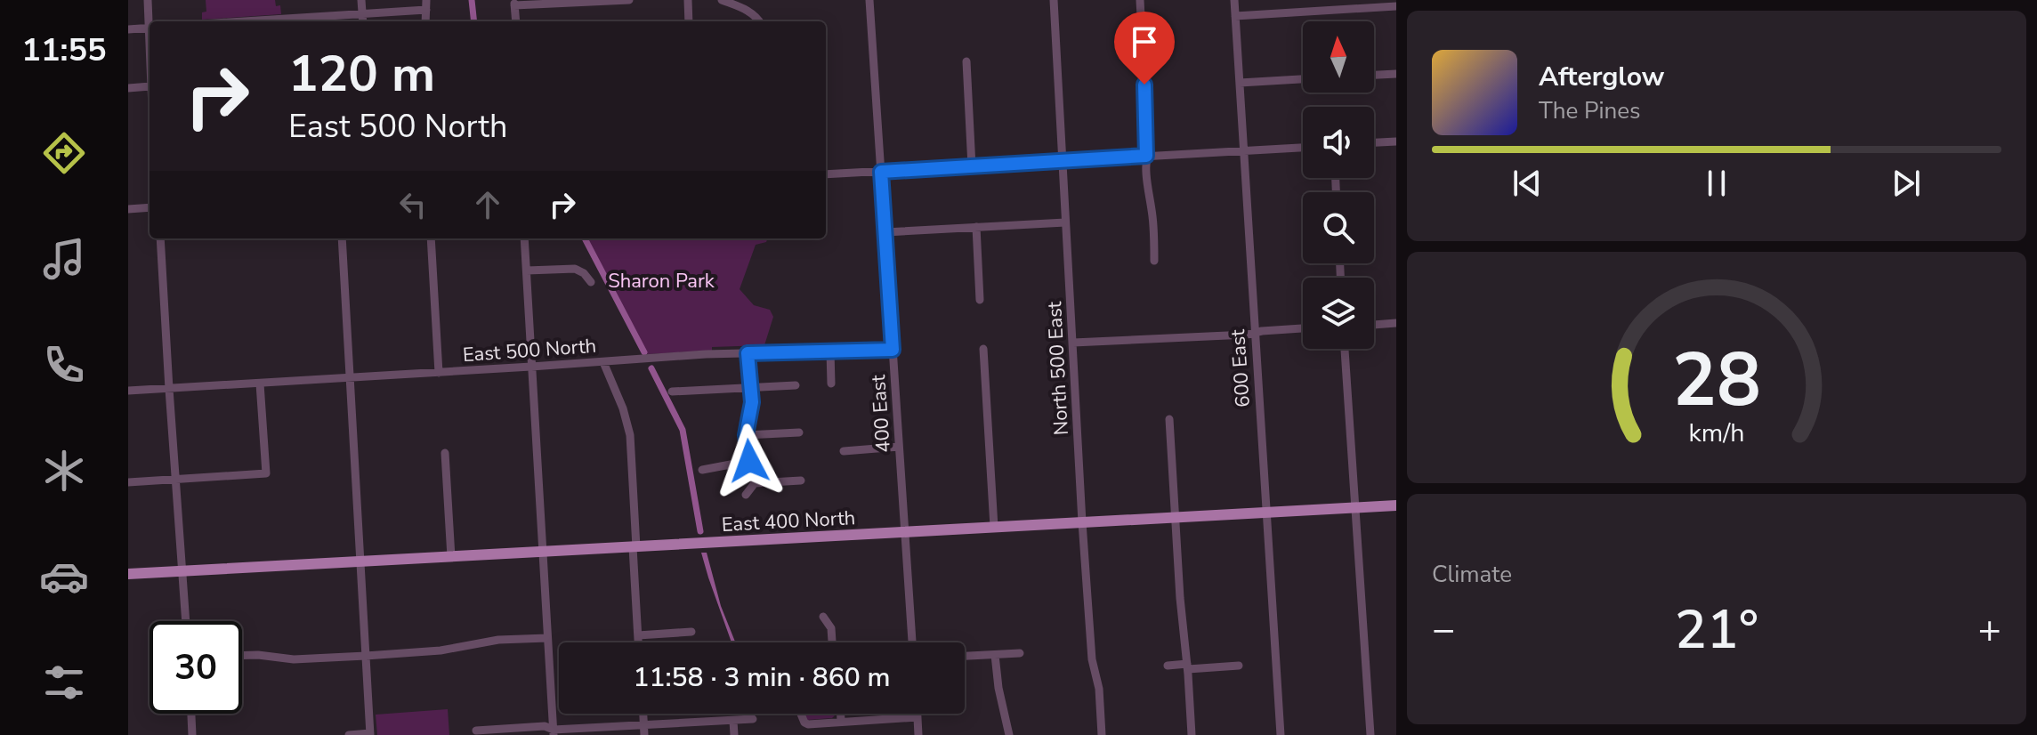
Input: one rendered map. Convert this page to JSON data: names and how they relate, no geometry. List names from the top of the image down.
{
  "streets": {
    "main road": ["East 400 North"],
    "street": [
      "East 500 North",
      "North 500 East",
      "600 East",
      "400 East"
    ]
  },
  "crossings": [
    ["East 500 North", "400 East"],
    ["North 500 East", "East 400 North"],
    ["600 East", "East 400 North"],
    ["400 East", "East 400 North"]
  ],
  "parks": ["Sharon Park"],
  "north": "top",
  "page": {
    "tabs": "11:55",
    "turn": ["120 m", "East 500 North"],
    "song": ["Afterglow", "The Pines"],
    "tile": "Climate",
    "heat": ["−", "21°", "+"],
    "limit": "30",
    "trip": "11:58 · 3 min · 860 m",
    "gauge": ["28", "km/h"]
  }
}
